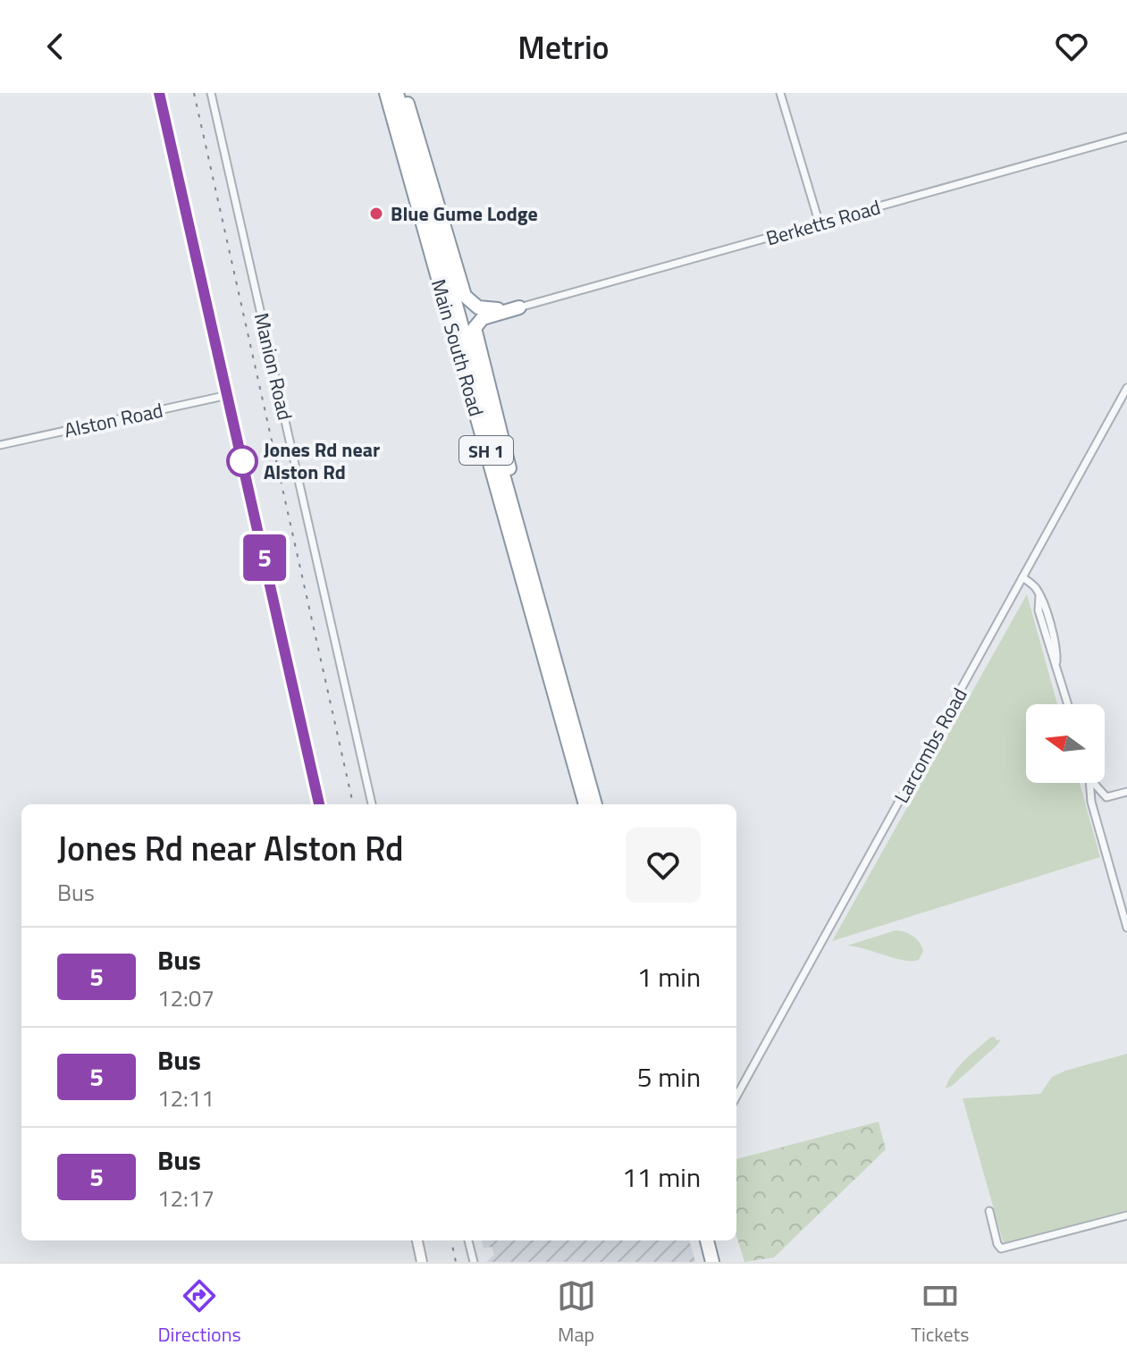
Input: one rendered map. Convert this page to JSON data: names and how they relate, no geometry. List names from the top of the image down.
{
  "streets": {
    "highway": ["Main South Road", "SH 1"],
    "street": [
      "Berketts Road",
      "Manion Road",
      "Alston Road",
      "Larcombs Road"
    ]
  },
  "places": ["Blue Gume Lodge", "Jones Rd near Alston Rd"],
  "lines": ["bus line 5"],
  "north": "left",
  "page": {
    "header": "Metrio",
    "on_map": "5",
    "heading": ["Jones Rd near Alston Rd", "Bus"],
    "list": [
      {
        "mark": "5",
        "name": "Bus",
        "note": "12:07",
        "value": "1 min"
      },
      {
        "mark": "5",
        "name": "Bus",
        "note": "12:11",
        "value": "5 min"
      },
      {
        "mark": "5",
        "name": "Bus",
        "note": "12:17",
        "value": "11 min"
      }
    ],
    "tabs": ["Directions", "Map", "Tickets"]
  }
}
